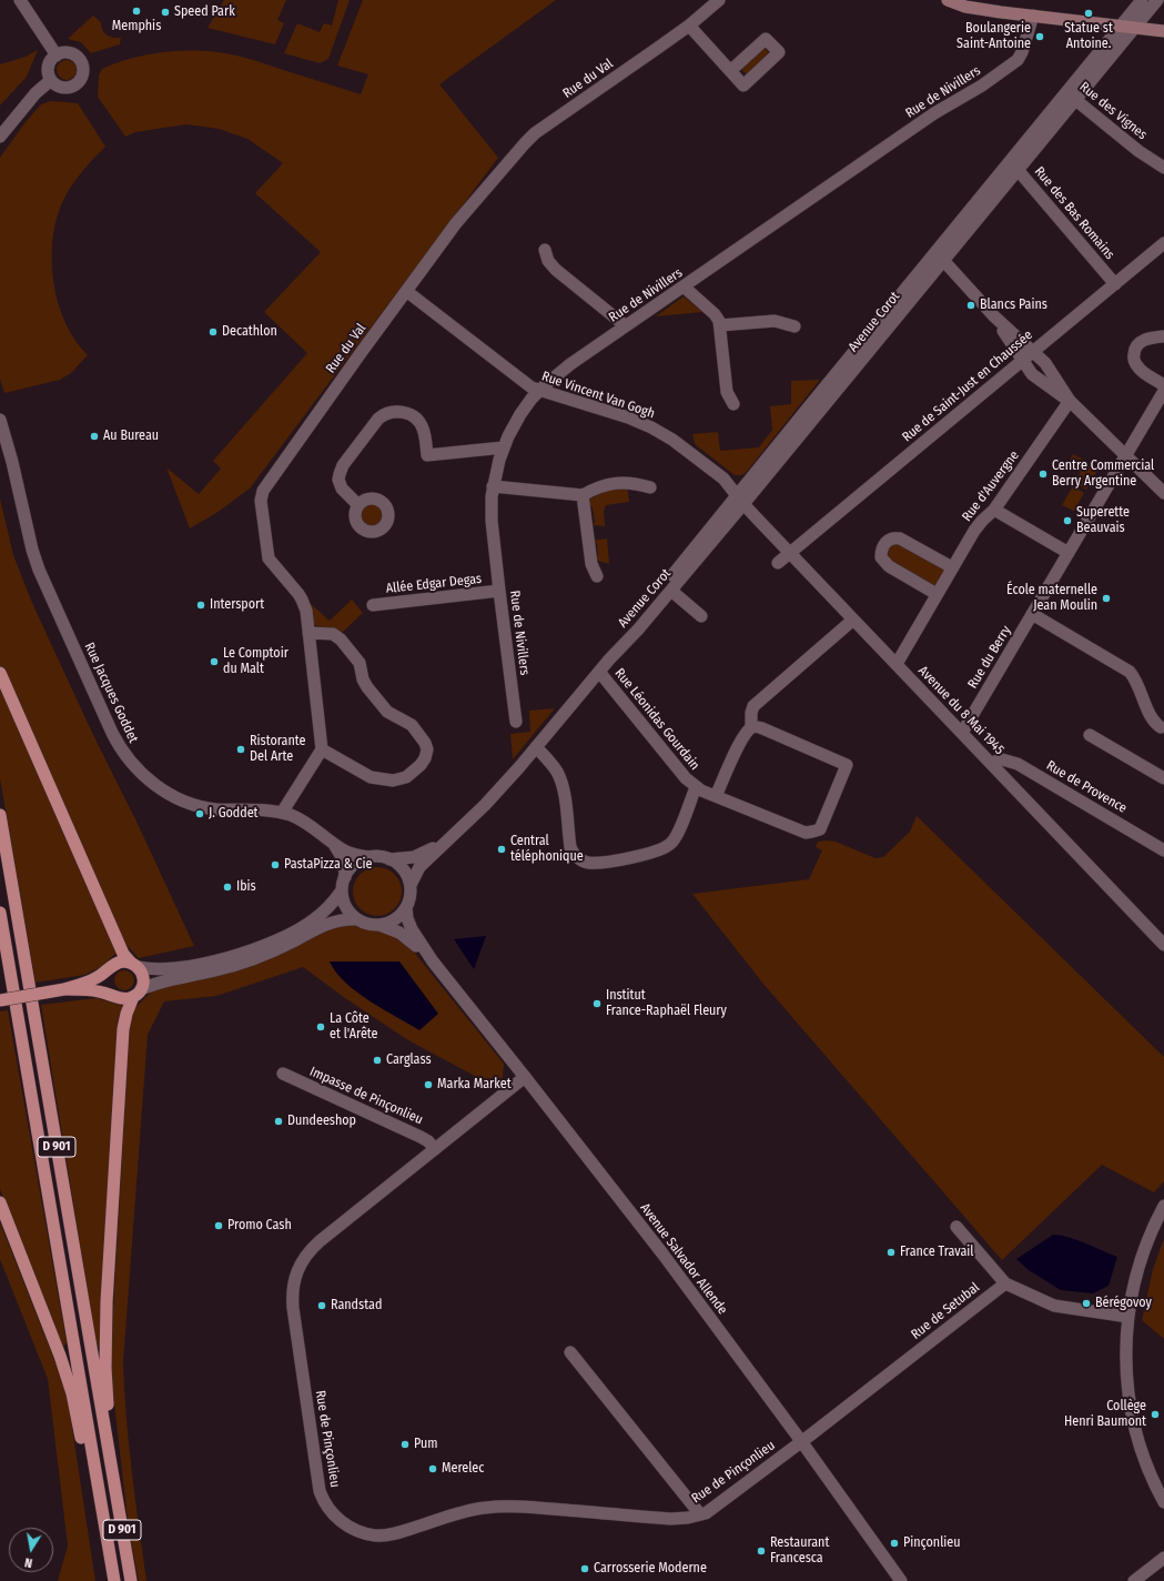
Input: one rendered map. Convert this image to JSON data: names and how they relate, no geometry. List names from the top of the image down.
{
  "streets": {
    "main road": ["D 901"],
    "street": [
      "Rue du Val",
      "Rue de Nivillers",
      "Rue des Vignes",
      "Rue des Bas Romains",
      "Avenue Corot",
      "Rue de Saint-Just en Chaussée",
      "Rue Vincent Van Gogh",
      "Rue d'Auvergne",
      "Allée Edgar Degas",
      "Rue du Berry",
      "Rue Jacques Goddet",
      "Avenue du 8 Mai 1945",
      "Rue Léonidas Gourdain",
      "Rue de Provence",
      "Impasse de Pinçonlieu",
      "Avenue Salvador Allende",
      "Rue de Setubal",
      "Rue de Pinçonlieu"
    ]
  },
  "crossings": [
    ["Rue du Val", "Rue Vincent Van Gogh"],
    ["Rue de Nivillers", "Rue Vincent Van Gogh"],
    ["Rue de Nivillers", "Allée Edgar Degas"],
    ["Rue des Vignes", "Avenue Corot"],
    ["Rue des Bas Romains", "Avenue Corot"],
    ["Rue des Bas Romains", "Rue de Saint-Just en Chaussée"],
    ["Avenue Corot", "Rue Vincent Van Gogh"],
    ["Avenue Corot", "Rue Jacques Goddet"],
    ["Avenue Corot", "Avenue du 8 Mai 1945"],
    ["Avenue Corot", "Rue Léonidas Gourdain"],
    ["Avenue Corot", "Avenue Salvador Allende"],
    ["Rue de Saint-Just en Chaussée", "Avenue du 8 Mai 1945"],
    ["Rue Vincent Van Gogh", "Avenue du 8 Mai 1945"],
    ["Rue d'Auvergne", "Avenue du 8 Mai 1945"],
    ["Rue du Berry", "Avenue du 8 Mai 1945"],
    ["Rue Jacques Goddet", "Avenue Salvador Allende"],
    ["Avenue du 8 Mai 1945", "Rue de Provence"],
    ["Impasse de Pinçonlieu", "Rue de Pinçonlieu"],
    ["Avenue Salvador Allende", "Rue de Setubal"],
    ["Avenue Salvador Allende", "Rue de Pinçonlieu"],
    ["Rue de Setubal", "Rue de Pinçonlieu"]
  ],
  "places": [
    "Memphis",
    "Speed Park",
    "Statue st Antoine.",
    "Boulangerie Saint-Antoine",
    "Blancs Pains",
    "Decathlon",
    "Au Bureau",
    "Centre Commercial Berry Argentine",
    "Superette Beauvais",
    "École maternelle Jean Moulin",
    "Intersport",
    "Le Comptoir du Malt",
    "Ristorante Del Arte",
    "J. Goddet",
    "Central téléphonique",
    "PastaPizza & Cie",
    "Ibis",
    "Institut France-Raphaël Fleury",
    "La Côte et l'Arête",
    "Carglass",
    "Marka Market",
    "Dundeeshop",
    "Promo Cash",
    "France Travail",
    "Bérégovoy",
    "Randstad",
    "Collège Henri Baumont",
    "Pum",
    "Merelec",
    "Pinçonlieu",
    "Restaurant Francesca",
    "Carrosserie Moderne"
  ],
  "north": "bottom"
}
